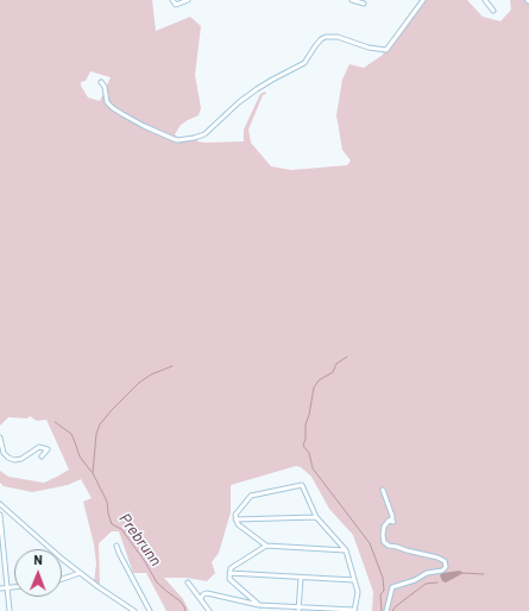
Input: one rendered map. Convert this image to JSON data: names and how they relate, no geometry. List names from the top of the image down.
{
  "water": ["Prebrunn"],
  "north": "top"
}
